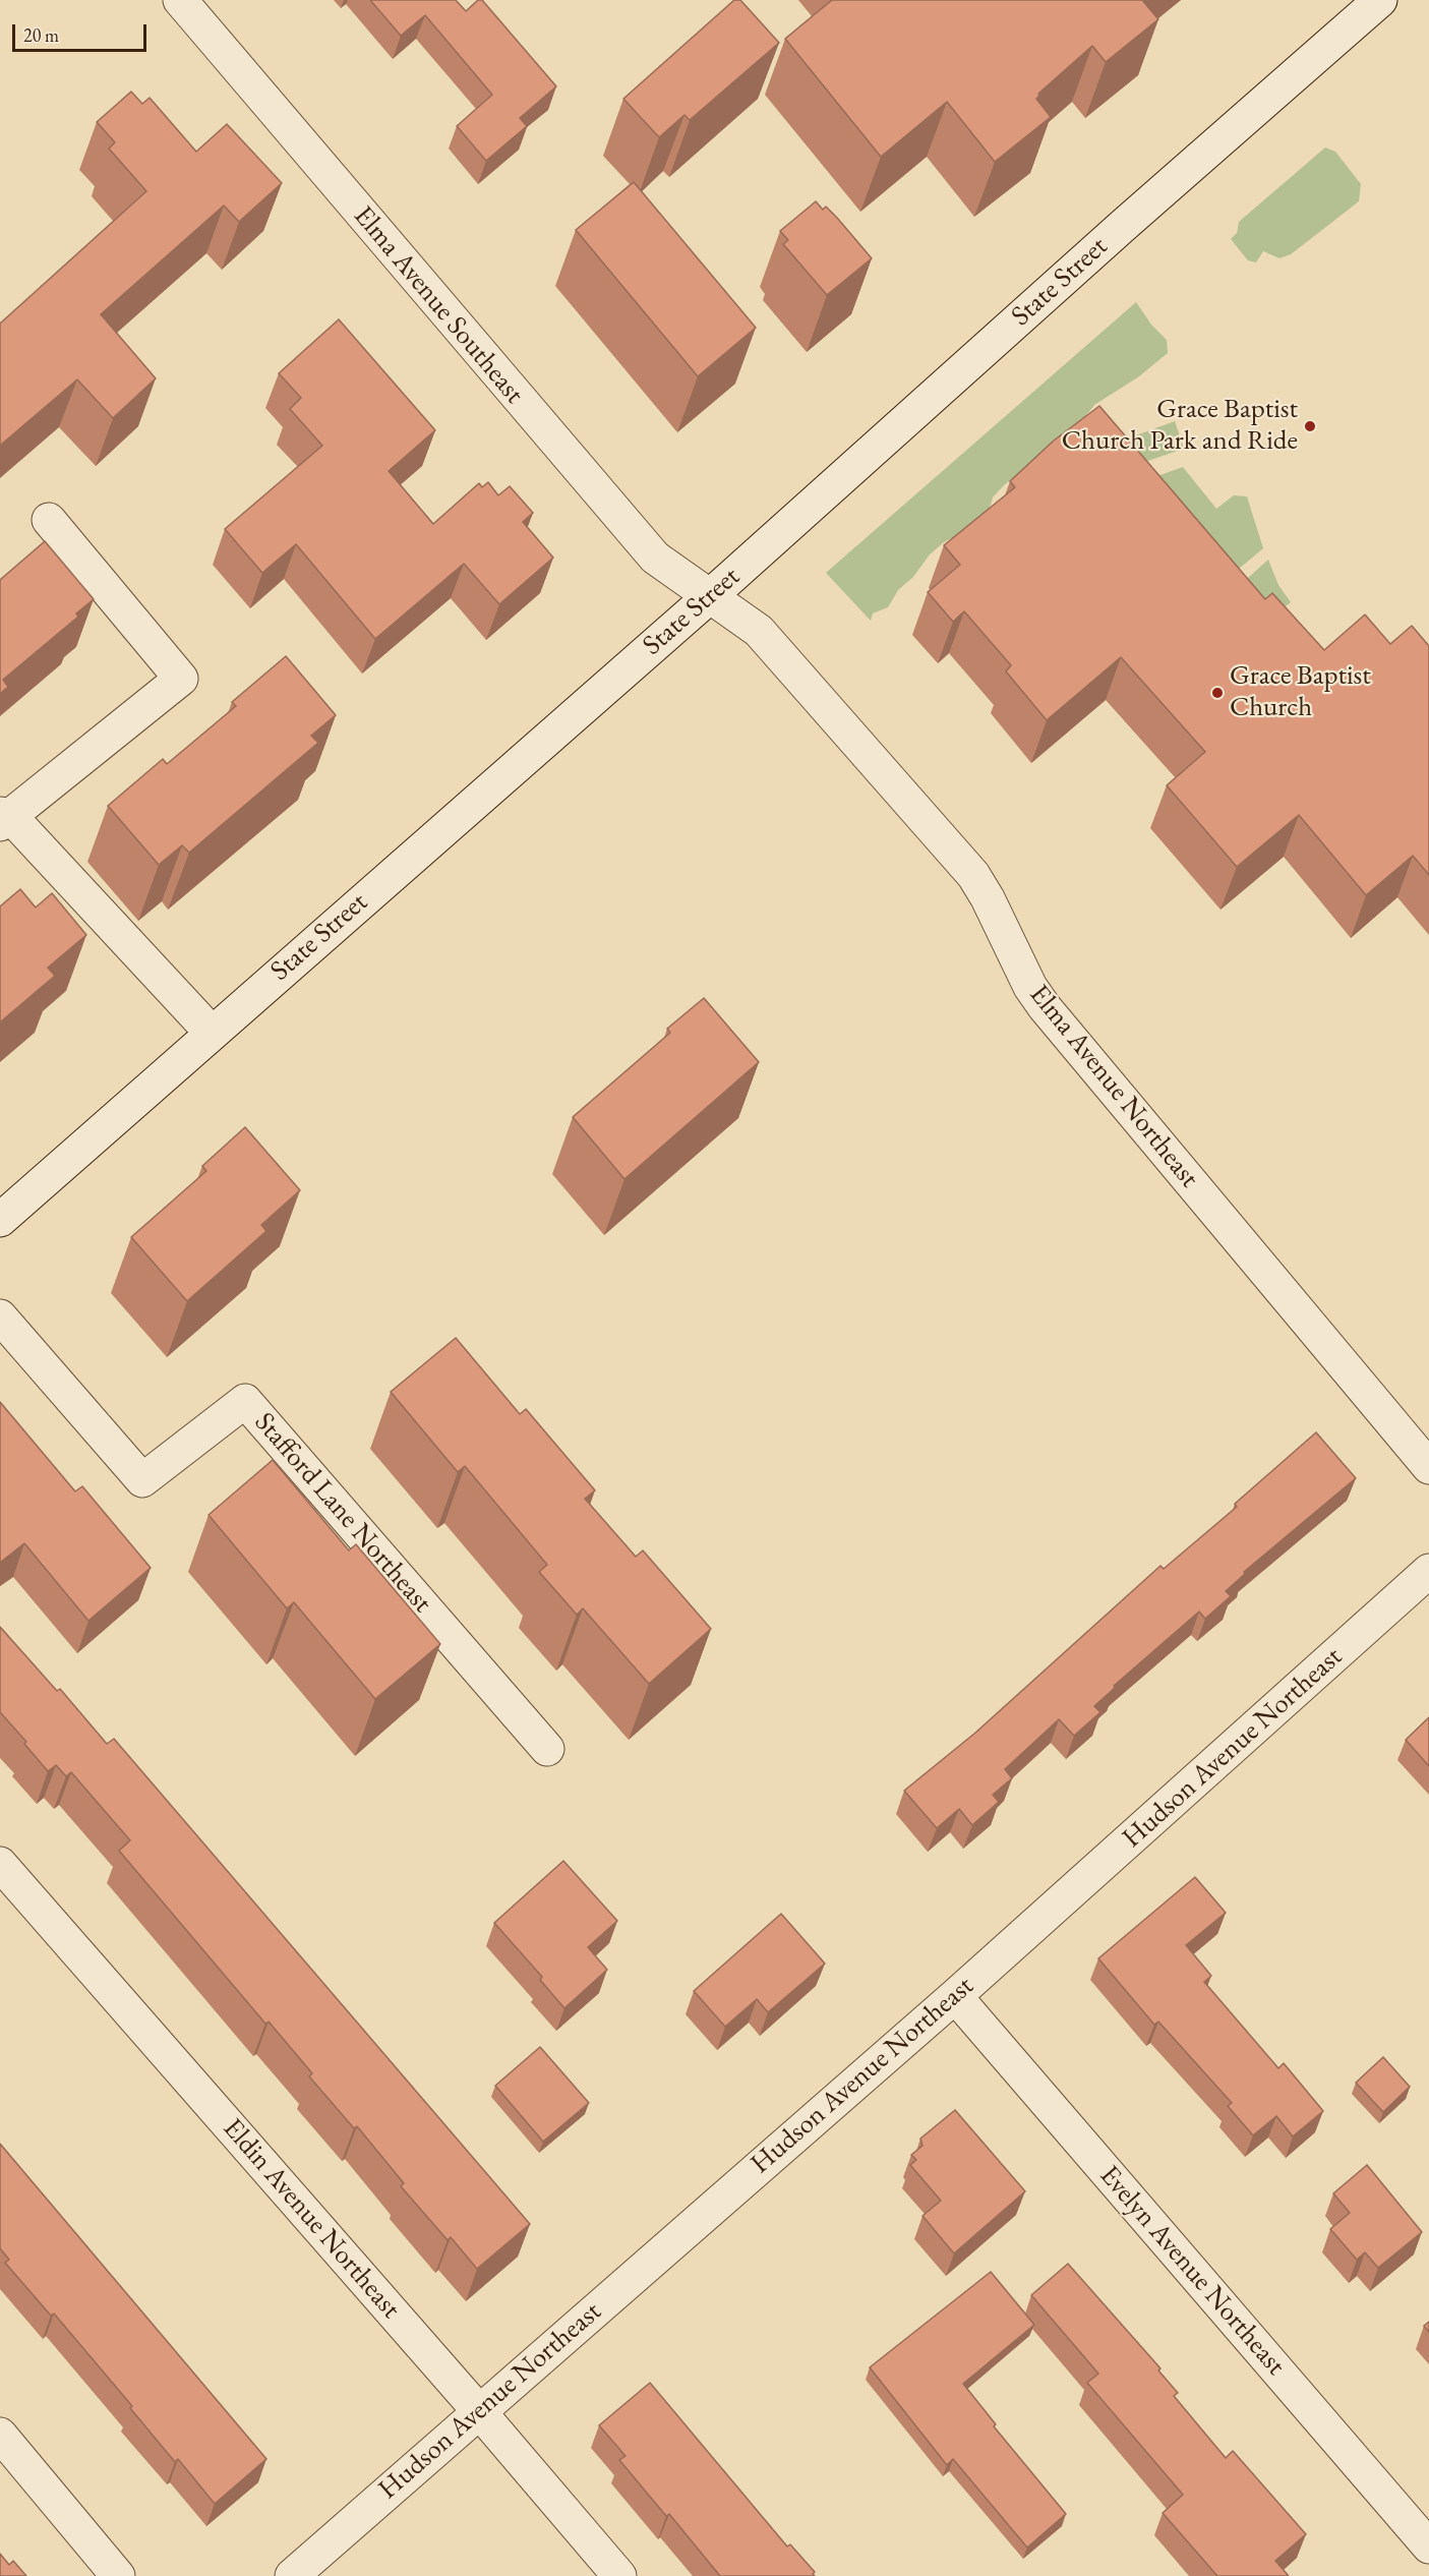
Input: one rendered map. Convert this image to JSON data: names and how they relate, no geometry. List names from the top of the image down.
{
  "streets": {
    "street": [
      "State Street",
      "Elma Avenue Southeast",
      "Elma Avenue Northeast",
      "Stafford Lane Northeast",
      "Hudson Avenue Northeast",
      "Eldin Avenue Northeast",
      "Evelyn Avenue Northeast"
    ]
  },
  "crossings": [
    ["State Street", "Elma Avenue Southeast"],
    ["State Street", "Elma Avenue Northeast"],
    ["Elma Avenue Southeast", "Elma Avenue Northeast"],
    ["Hudson Avenue Northeast", "Eldin Avenue Northeast"],
    ["Hudson Avenue Northeast", "Evelyn Avenue Northeast"]
  ],
  "places": ["Grace Baptist Church Park and Ride", "Grace Baptist Church"],
  "scale_bar": "20 m"
}
